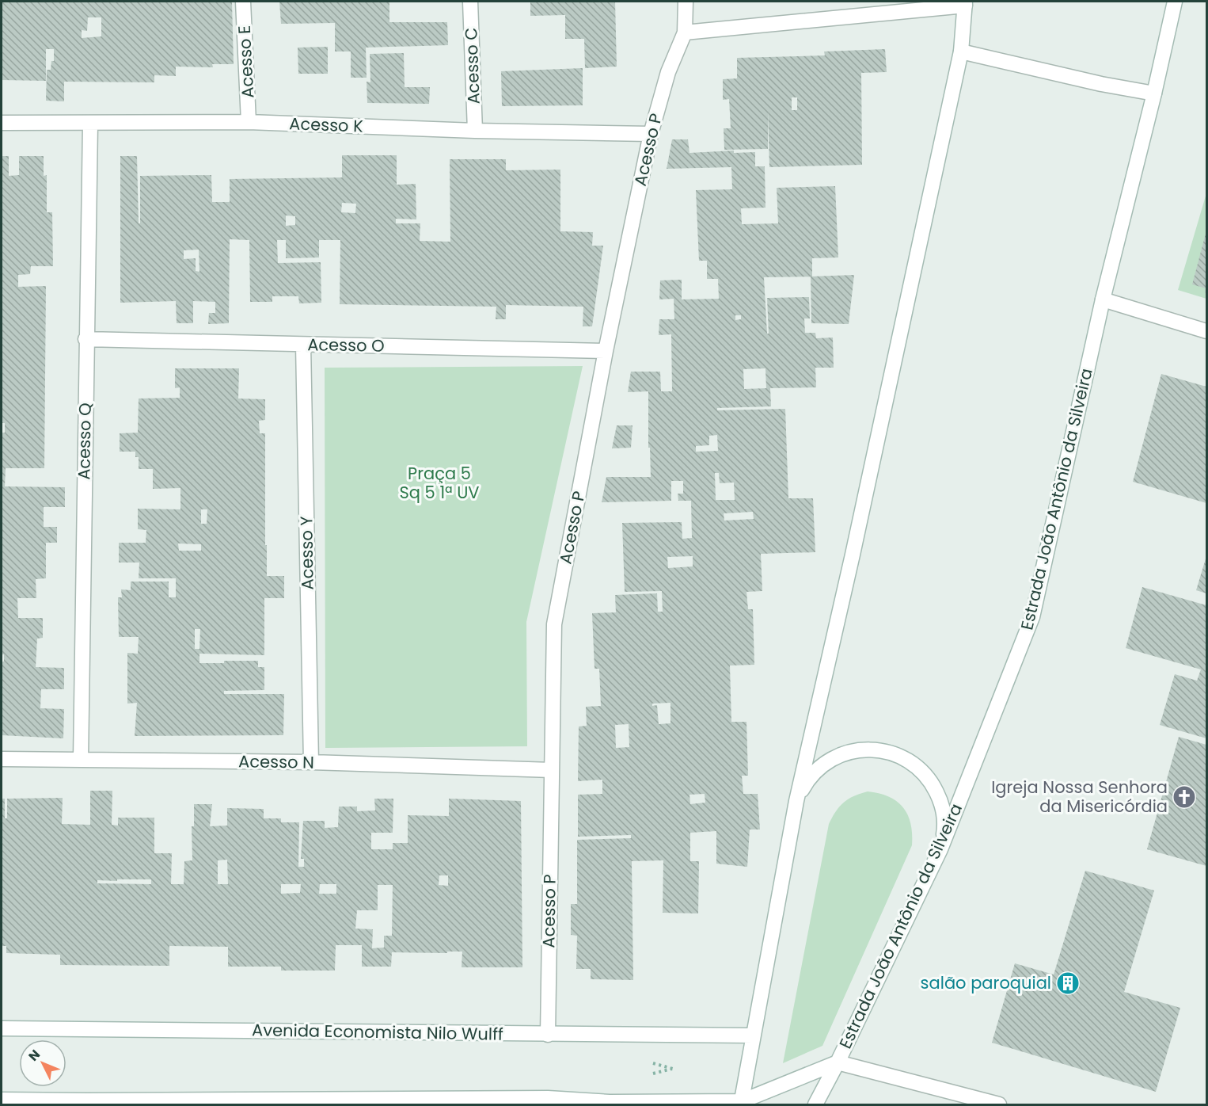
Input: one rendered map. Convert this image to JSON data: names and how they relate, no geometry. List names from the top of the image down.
{
  "streets": {
    "street": [
      "Acesso E",
      "Acesso C",
      "Acesso K",
      "Acesso P",
      "Acesso O",
      "Acesso Q",
      "Estrada João Antônio da Silveira",
      "Acesso Y",
      "Acesso N",
      "Avenida Economista Nilo Wulff"
    ]
  },
  "crossings": [
    ["Acesso E", "Acesso K"],
    ["Acesso C", "Acesso K"],
    ["Acesso K", "Acesso P"],
    ["Acesso K", "Acesso Q"],
    ["Acesso P", "Acesso O"],
    ["Acesso P", "Acesso N"],
    ["Acesso P", "Avenida Economista Nilo Wulff"],
    ["Acesso O", "Acesso Q"],
    ["Acesso O", "Acesso Y"],
    ["Acesso Q", "Acesso N"],
    ["Acesso Y", "Acesso N"]
  ],
  "parks": ["Praça 5 Sq 5 1ª UV"],
  "places": {
    "church": ["Igreja Nossa Senhora da Misericórdia"],
    "building": ["salão paroquial"]
  },
  "north": "top left"
}
